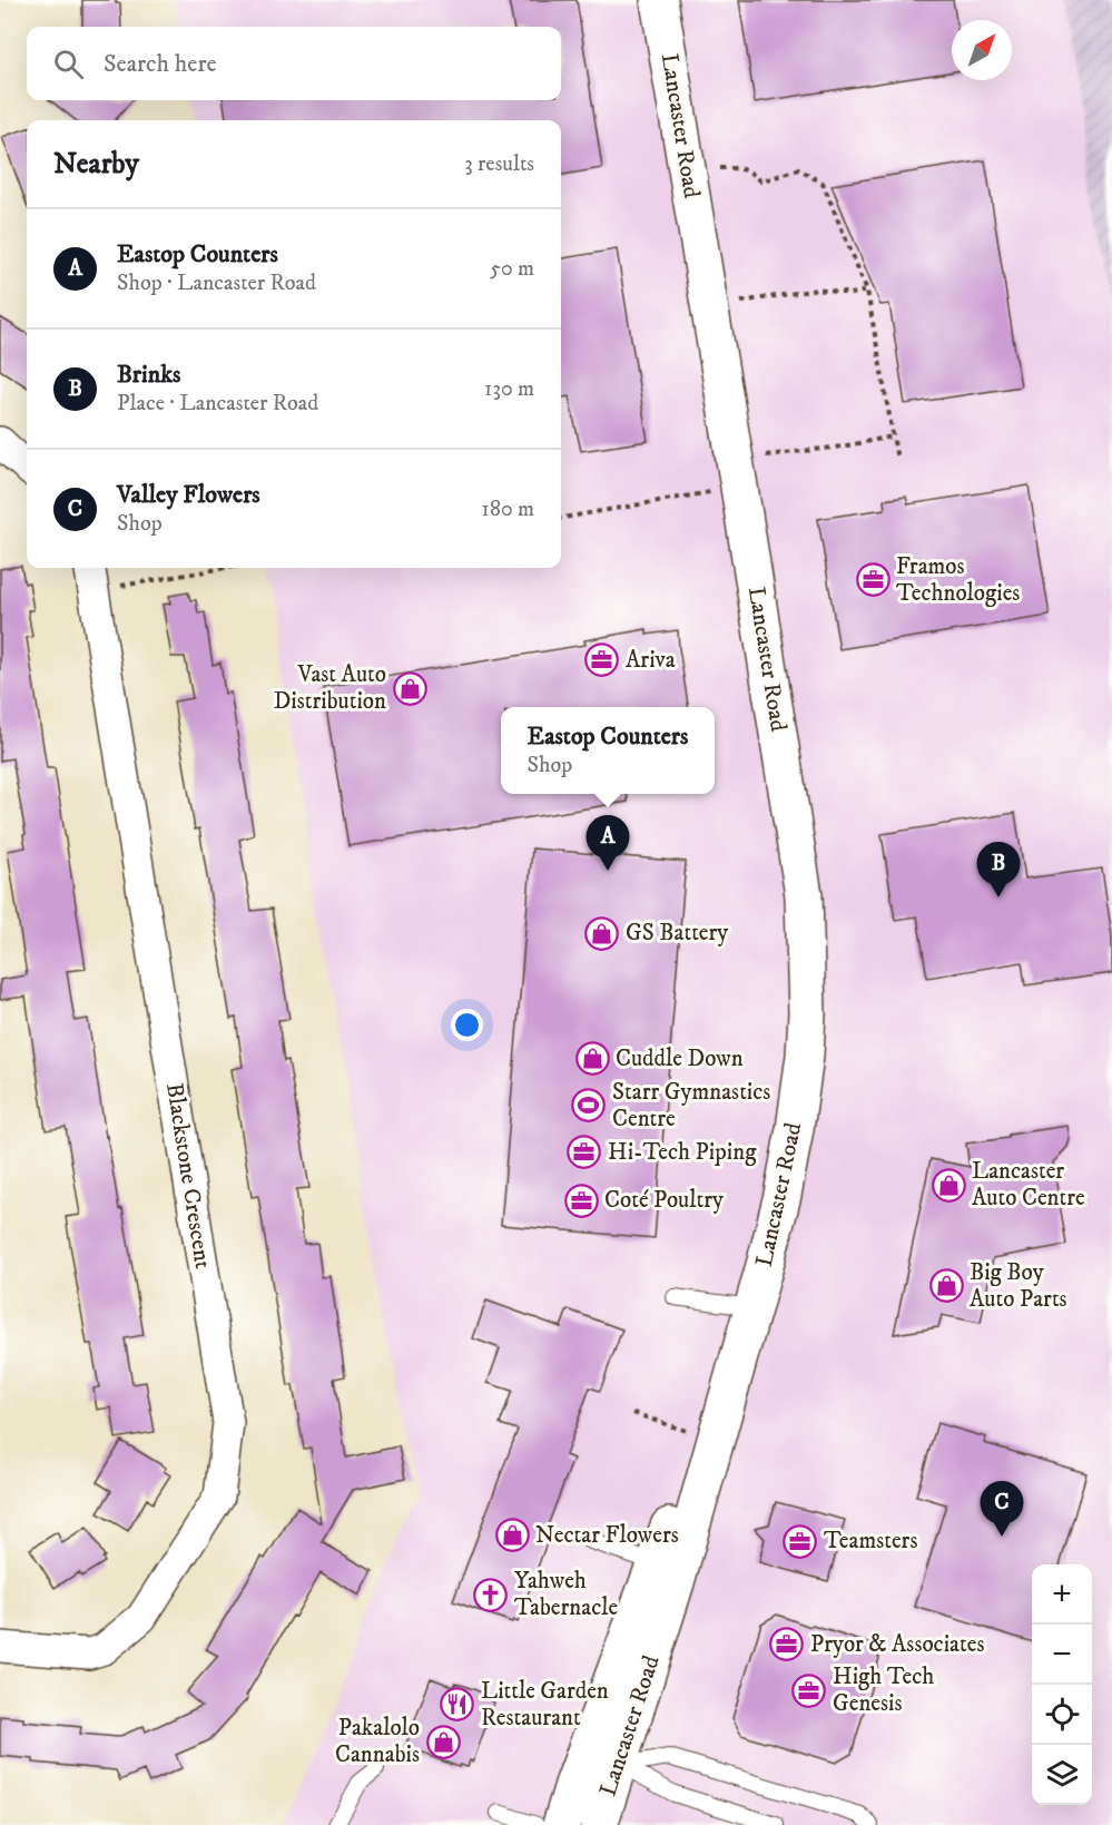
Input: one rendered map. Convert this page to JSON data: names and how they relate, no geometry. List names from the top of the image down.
{
  "streets": {
    "street": ["Lancaster Road", "Blackstone Crescent"]
  },
  "places": {
    "office": [
      "Framos Technologies",
      "Ariva",
      "Hi-Tech Piping",
      "Coté Poultry",
      "Teamsters",
      "Pryor & Associates",
      "High Tech Genesis"
    ],
    "shop": [
      "Vast Auto Distribution",
      "GS Battery",
      "Cuddle Down",
      "Lancaster Auto Centre",
      "Big Boy Auto Parts",
      "Nectar Flowers",
      "Pakalolo Cannabis"
    ],
    "sports": ["Starr Gymnastics Centre"],
    "church": ["Yahweh Tabernacle"],
    "restaurant": ["Little Garden Restaurant"]
  },
  "north": "top right",
  "page": {
    "search": "Search here",
    "heading": ["Nearby", "3 results"],
    "list": [
      {
        "mark": "A",
        "name": "Eastop Counters",
        "note": "Shop · Lancaster Road",
        "value": "50 m"
      },
      {
        "mark": "B",
        "name": "Brinks",
        "note": "Place · Lancaster Road",
        "value": "130 m"
      },
      {
        "mark": "C",
        "name": "Valley Flowers",
        "note": "Shop",
        "value": "180 m"
      }
    ],
    "popup": ["Eastop Counters", "Shop"],
    "pins": ["A", "B", "C"],
    "map_buttons": ["+", "−"]
  }
}
